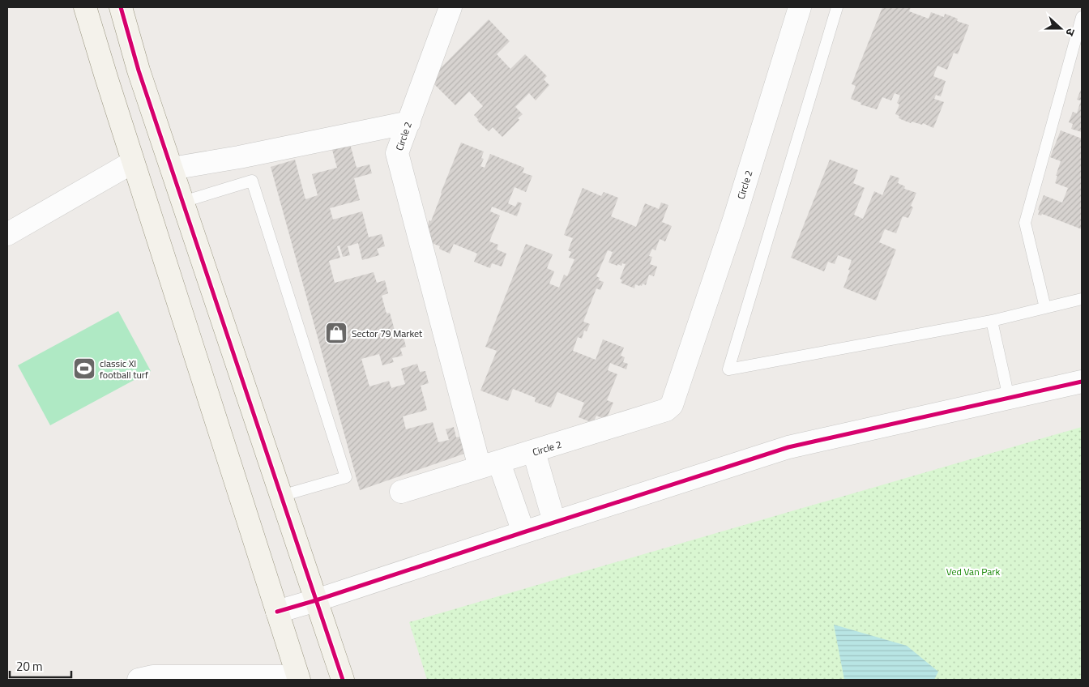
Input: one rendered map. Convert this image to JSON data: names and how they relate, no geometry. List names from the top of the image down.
{
  "streets": {
    "street": ["Circle 2"]
  },
  "parks": ["Ved Van Park"],
  "places": {
    "shop": ["Sector 79 Market"],
    "sports": ["classic XI football turf"]
  },
  "scale_bar": "20 m",
  "north": "right"
}
